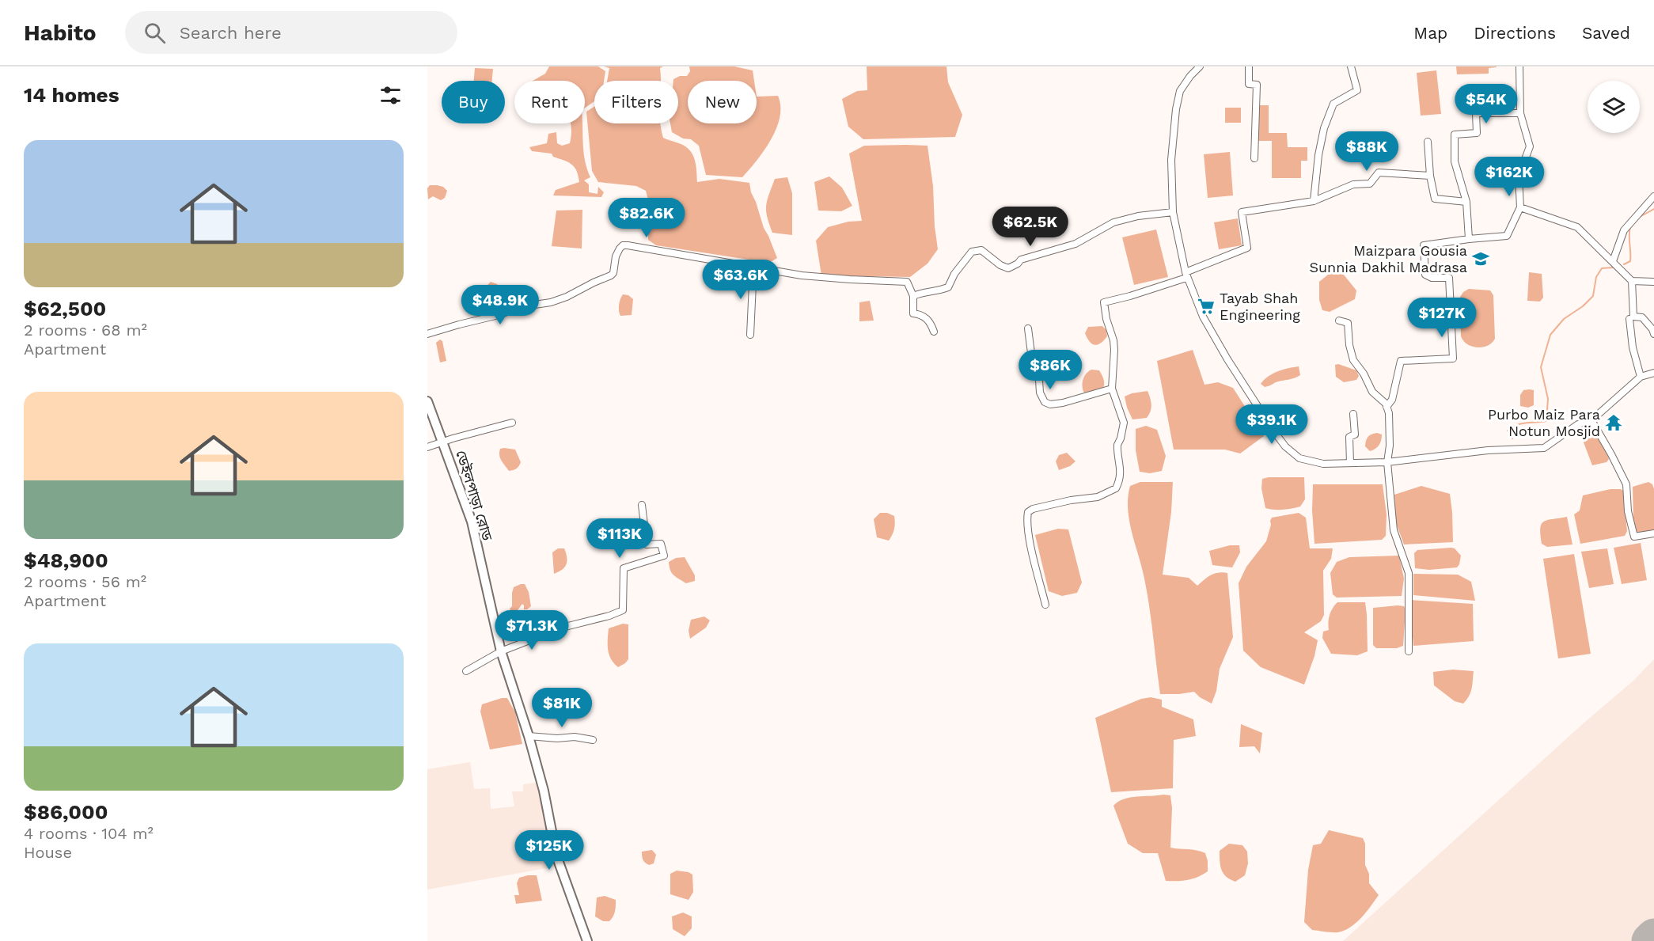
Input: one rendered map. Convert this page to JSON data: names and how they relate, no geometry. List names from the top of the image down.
{
  "streets": {
    "main road": ["ডেইলপাড়া রোড"]
  },
  "places": {
    "school or university": ["Maizpara Gousia Sunnia Dakhil Madrasa"],
    "supermarket": ["Tayab Shah Engineering"],
    "temple": ["Purbo Maiz Para Notun Mosjid"]
  },
  "page": {
    "header": "Habito",
    "search": "Search here",
    "nav": ["Map", "Directions", "Saved"],
    "heading": "14 homes",
    "chip": [
      "Buy",
      "Rent",
      "Filters",
      "New"
    ],
    "price": [
      "$54K",
      "$88K",
      "$162K",
      "$82.6K",
      "$62.5K",
      "$63.6K",
      "$48.9K",
      "$127K",
      "$86K",
      "$39.1K",
      "$113K",
      "$71.3K",
      "$81K",
      "$125K"
    ],
    "list": [
      {
        "name": "$62,500",
        "note": "2 rooms · 68 m² · Apartment"
      },
      {
        "name": "$48,900",
        "note": "2 rooms · 56 m² · Apartment"
      },
      {
        "name": "$86,000",
        "note": "4 rooms · 104 m² · House"
      }
    ]
  }
}
